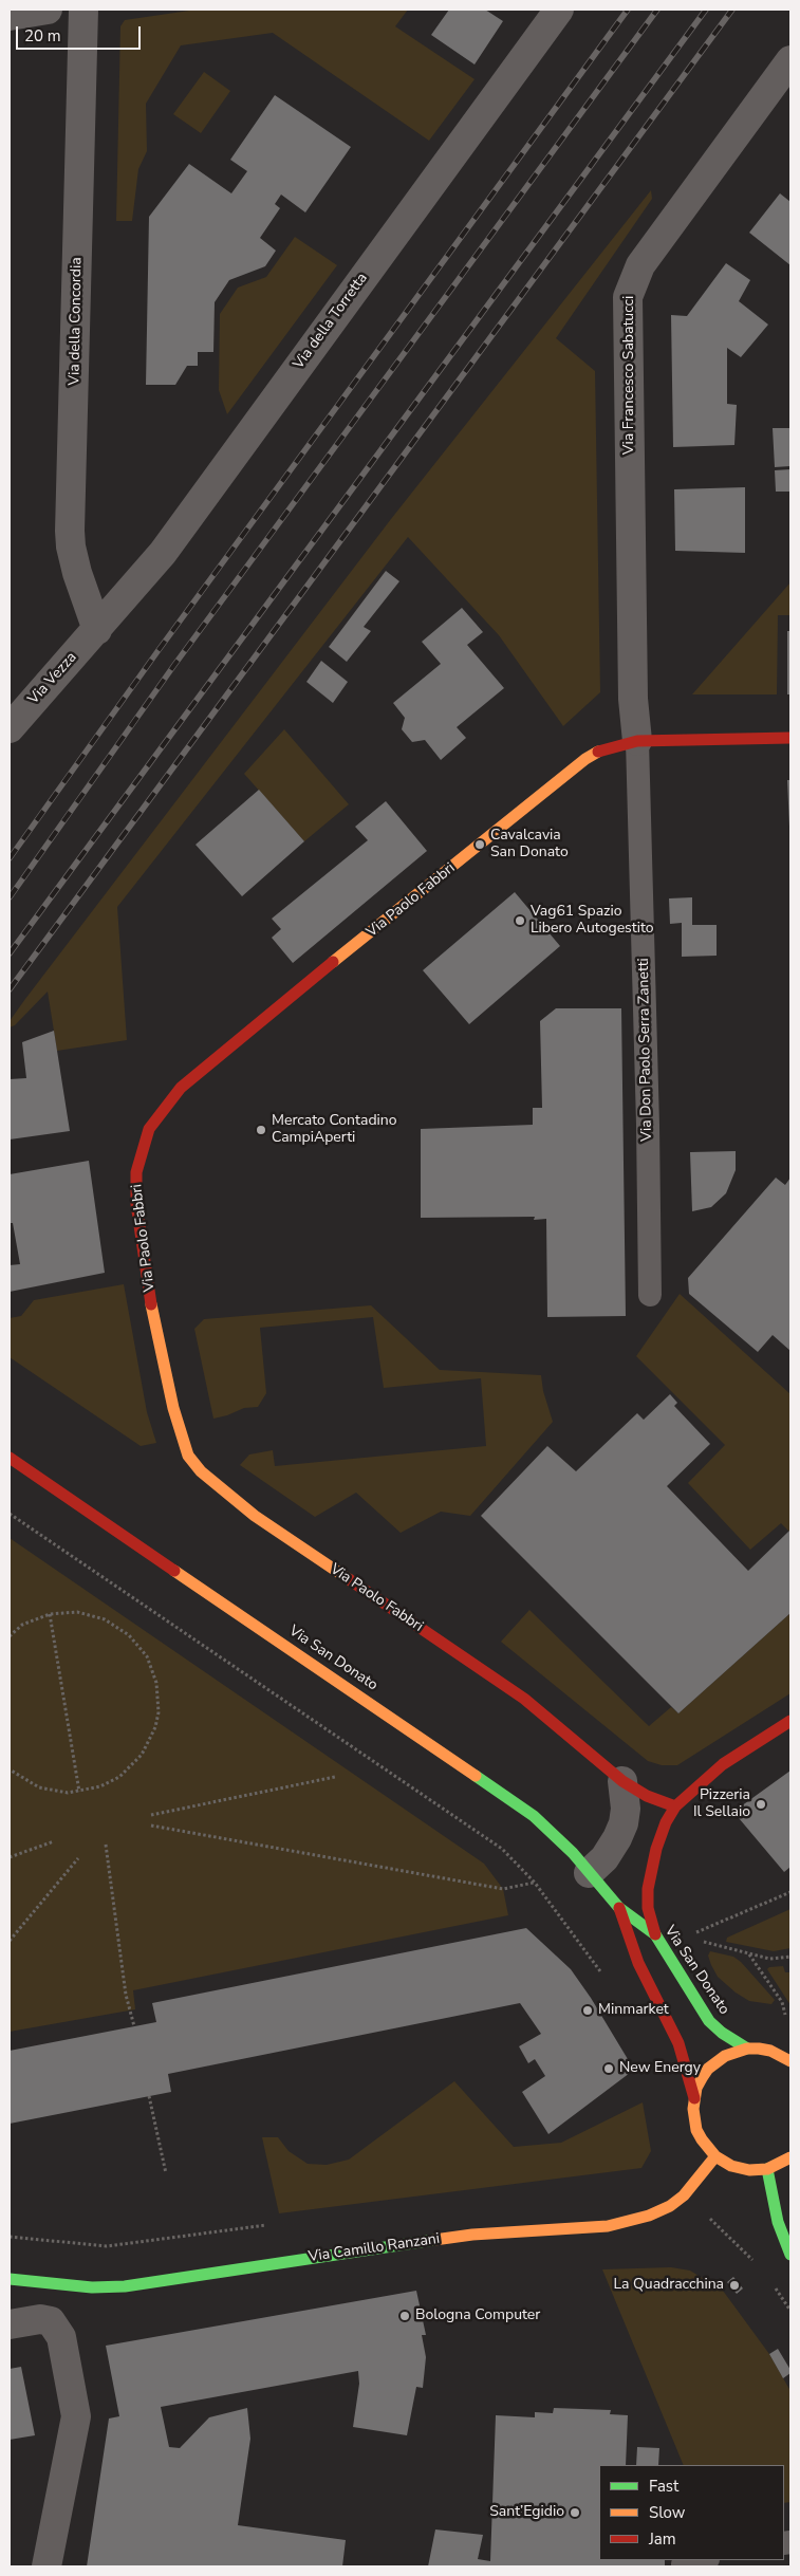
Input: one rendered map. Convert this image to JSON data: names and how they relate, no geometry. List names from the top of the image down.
{
  "streets": {
    "main road": ["Via Paolo Fabbri", "Via San Donato", "Via Camillo Ranzani"],
    "street": [
      "Via della Concordia",
      "Via della Torretta",
      "Via Francesco Sabatucci",
      "Via Vezza"
    ],
    "lane": ["Via Don Paolo Serra Zanetti"]
  },
  "crossings": [
    ["Via della Concordia", "Via della Torretta"],
    ["Via della Concordia", "Via Vezza"],
    ["Via della Torretta", "Via Vezza"],
    ["Via Francesco Sabatucci", "Via Paolo Fabbri"],
    ["Via Francesco Sabatucci", "Via Don Paolo Serra Zanetti"],
    ["Via Paolo Fabbri", "Via Don Paolo Serra Zanetti"]
  ],
  "places": [
    "Cavalcavia San Donato",
    "Vag61 Spazio Libero Autogestito",
    "Mercato Contadino CampiAperti",
    "Pizzeria Il Sellaio",
    "Minmarket",
    "New Energy",
    "La Quadracchina",
    "Bologna Computer",
    "Sant’Egidio"
  ],
  "legend": ["Fast", "Slow", "Jam"],
  "scale_bar": "20 m"
}
